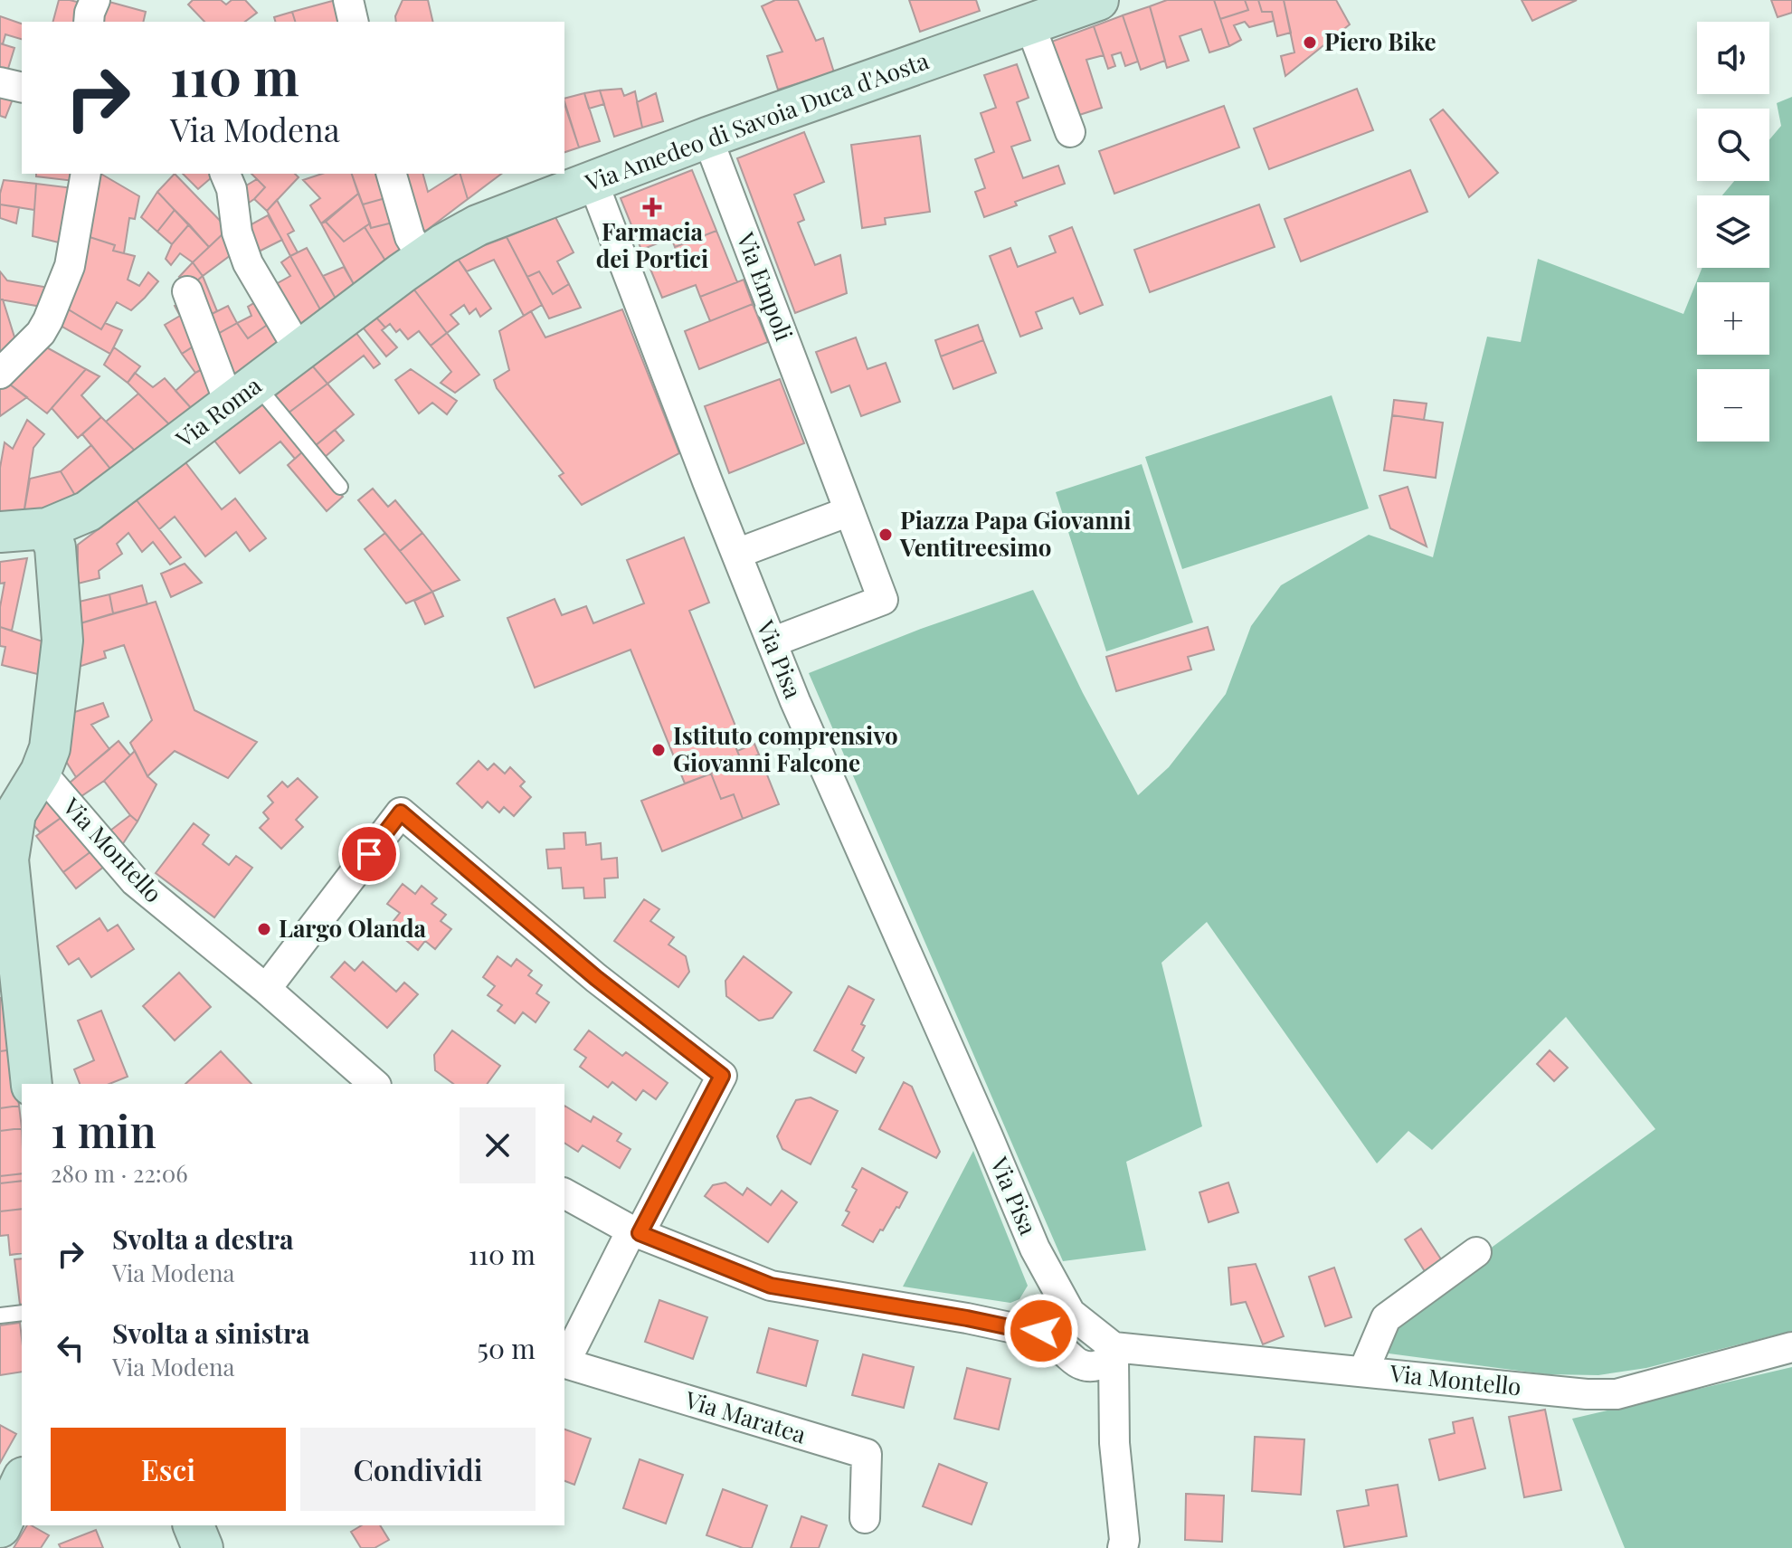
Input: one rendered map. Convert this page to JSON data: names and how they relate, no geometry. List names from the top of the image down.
{
  "streets": {
    "street": [
      "Via Amedeo di Savoia Duca d'Aosta",
      "Via Empoli",
      "Via Roma",
      "Via Pisa",
      "Via Montello",
      "Via Maratea"
    ]
  },
  "crossings": [
    ["Via Amedeo di Savoia Duca d'Aosta", "Via Empoli"],
    ["Via Amedeo di Savoia Duca d'Aosta", "Via Roma"],
    ["Via Amedeo di Savoia Duca d'Aosta", "Via Pisa"],
    ["Via Empoli", "Via Pisa"]
  ],
  "places": {
    "other": [
      "Piero Bike",
      "Piazza Papa Giovanni Ventitreesimo",
      "Istituto comprensivo Giovanni Falcone",
      "Largo Olanda"
    ],
    "health": ["Farmacia dei Portici"]
  },
  "page": {
    "map_buttons": ["+", "−"],
    "turn": ["110 m", "Via Modena"],
    "heading": ["1 min", "280 m · 22:06"],
    "list": [
      {
        "name": "Svolta a destra",
        "note": "Via Modena",
        "value": "110 m"
      },
      {
        "name": "Svolta a sinistra",
        "note": "Via Modena",
        "value": "50 m"
      }
    ],
    "buttons": ["Esci", "Condividi"]
  }
}
